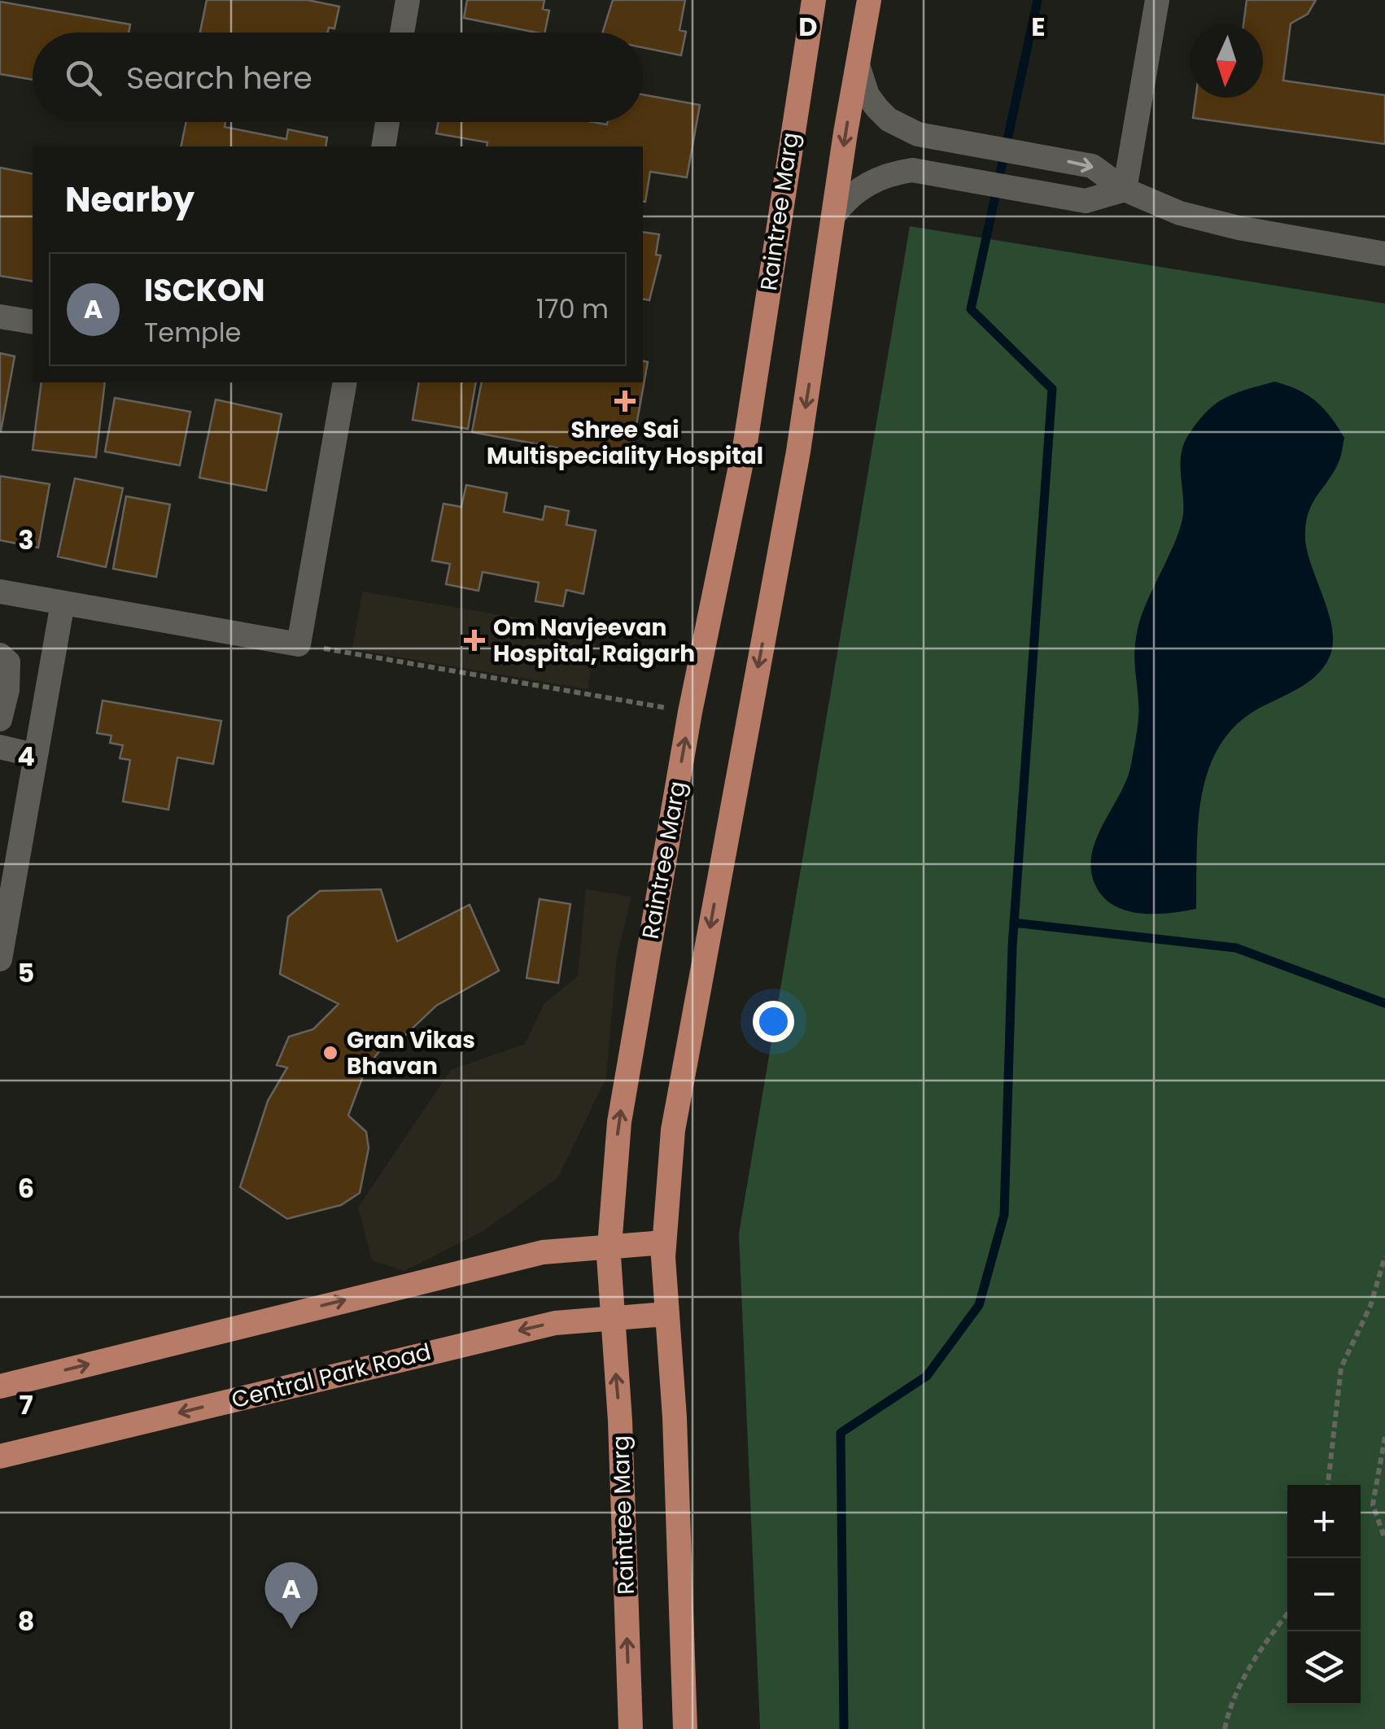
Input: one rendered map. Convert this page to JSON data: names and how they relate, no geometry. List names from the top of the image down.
{
  "streets": {
    "main road": ["Raintree Marg", "Central Park Road"]
  },
  "crossings": [
    ["Raintree Marg", "Central Park Road"]
  ],
  "places": {
    "health": ["Shree Sai Multispeciality Hospital", "Om Navjeevan Hospital, Raigarh"],
    "other": ["Gran Vikas Bhavan"]
  },
  "north": "bottom",
  "page": {
    "search": "Search here",
    "heading": "Nearby",
    "list": [
      {
        "mark": "A",
        "name": "ISCKON",
        "note": "Temple",
        "value": "170 m"
      }
    ],
    "map_buttons": ["+", "−"],
    "pins": "A"
  },
  "grid": {
    "columns": ["D", "E"],
    "rows": [
      "3",
      "4",
      "5",
      "6",
      "7",
      "8"
    ]
  }
}
